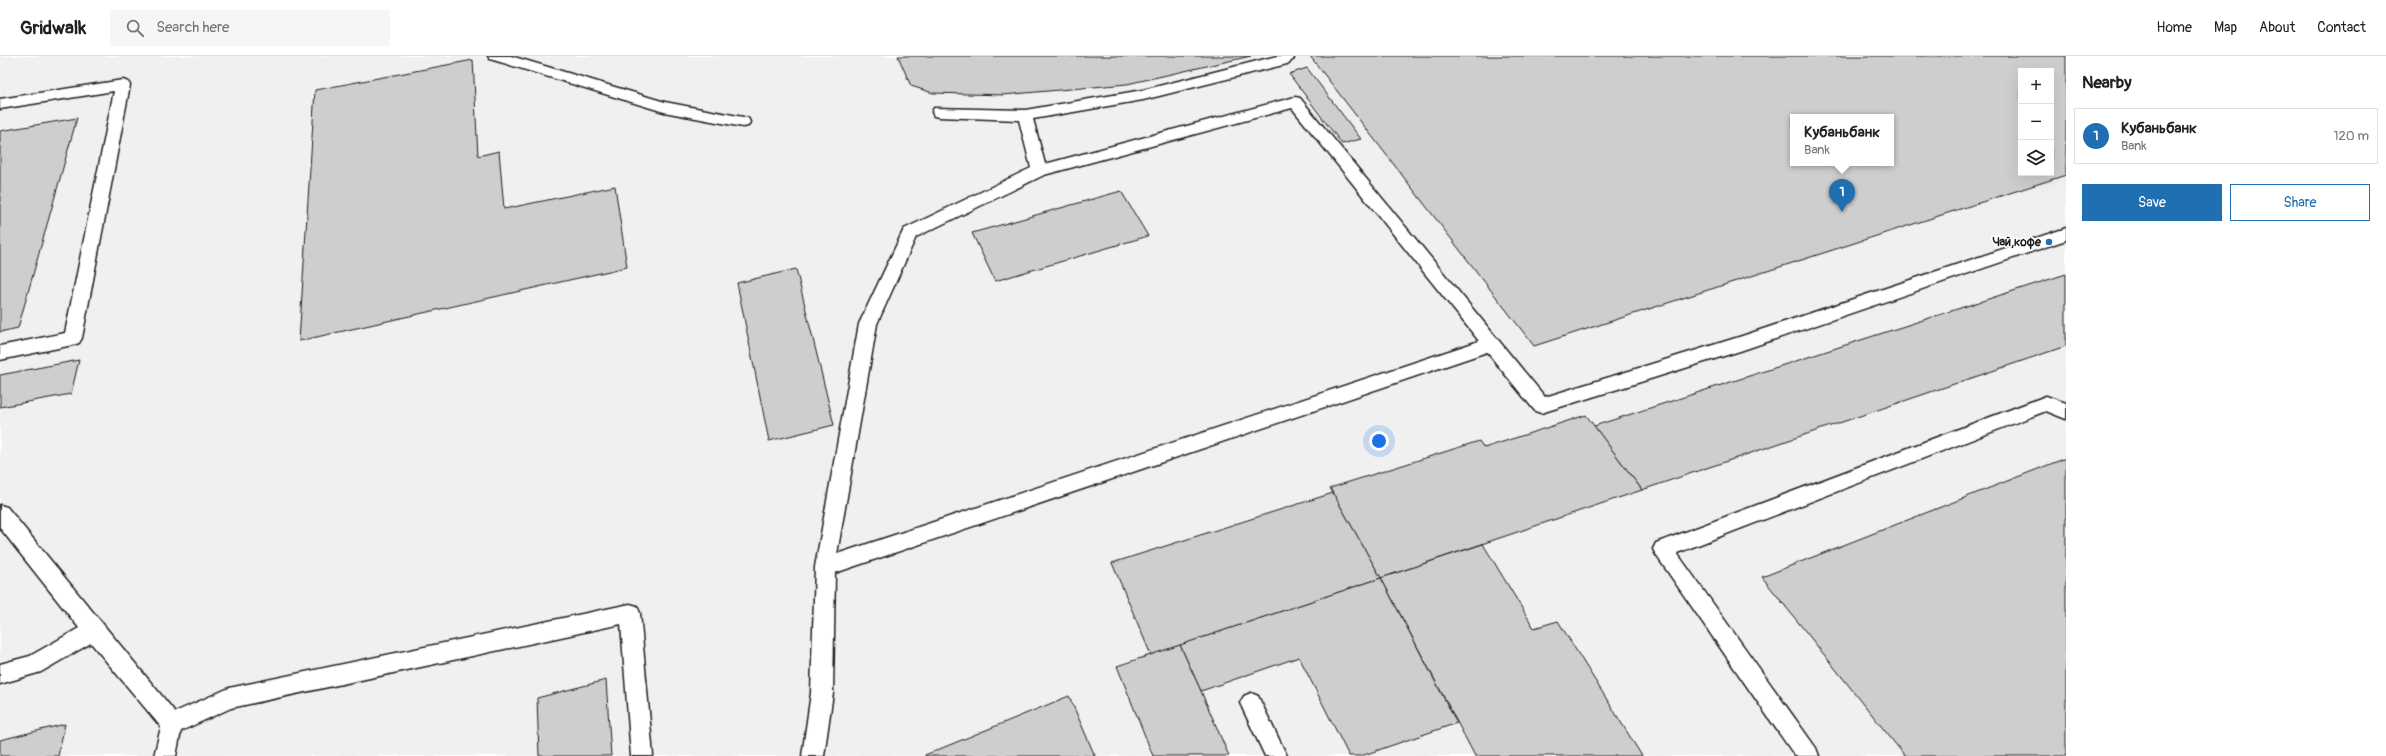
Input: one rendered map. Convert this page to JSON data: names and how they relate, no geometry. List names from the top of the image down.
{
  "places": ["Чай,кофе"],
  "page": {
    "header": "Gridwalk",
    "search": "Search here",
    "nav": [
      "Home",
      "Map",
      "About",
      "Contact"
    ],
    "heading": "Nearby",
    "map_buttons": ["+", "−"],
    "list": [
      {
        "mark": "1",
        "name": "Кубаньбанк",
        "note": "Bank",
        "value": "120 m"
      }
    ],
    "popup": ["Кубаньбанк", "Bank"],
    "buttons": ["Save", "Share"],
    "pins": "1"
  }
}
